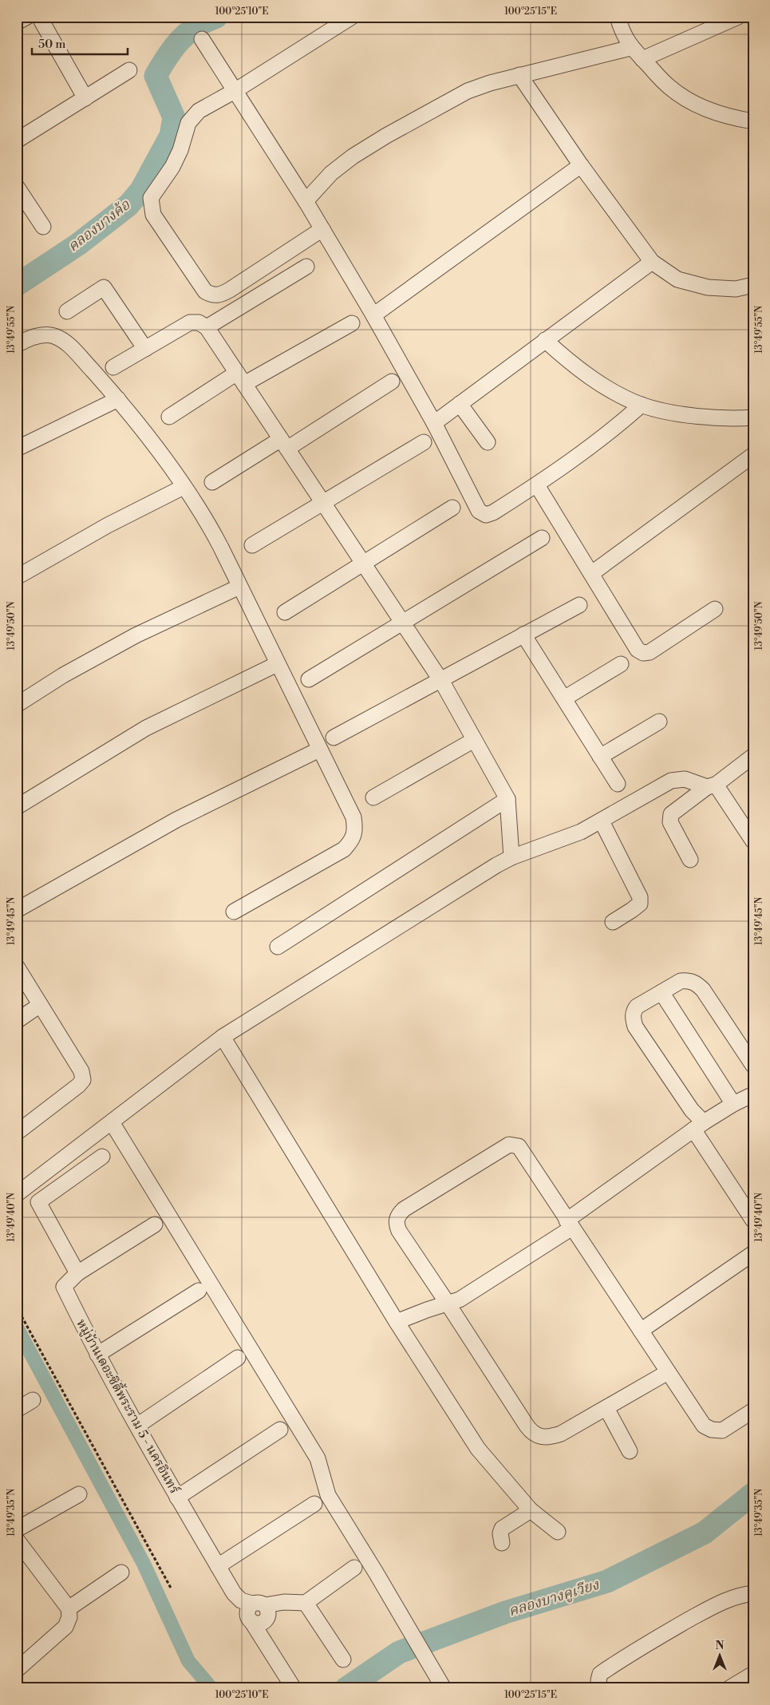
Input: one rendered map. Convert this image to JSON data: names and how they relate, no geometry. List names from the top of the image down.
{
  "streets": {
    "street": ["หมู่บ้านเดอะซิตี้พระราม 5 - นครอินทร์"]
  },
  "water": ["คลองบางค้อ", "คลองบางคูเวียง"],
  "scale_bar": "50 m",
  "north": "top",
  "coordinates": [
    "100°25'10\"E",
    "100°25'15\"E",
    "13°49'55\"N",
    "13°49'50\"N",
    "13°49'45\"N",
    "13°49'40\"N",
    "13°49'35\"N"
  ]
}
